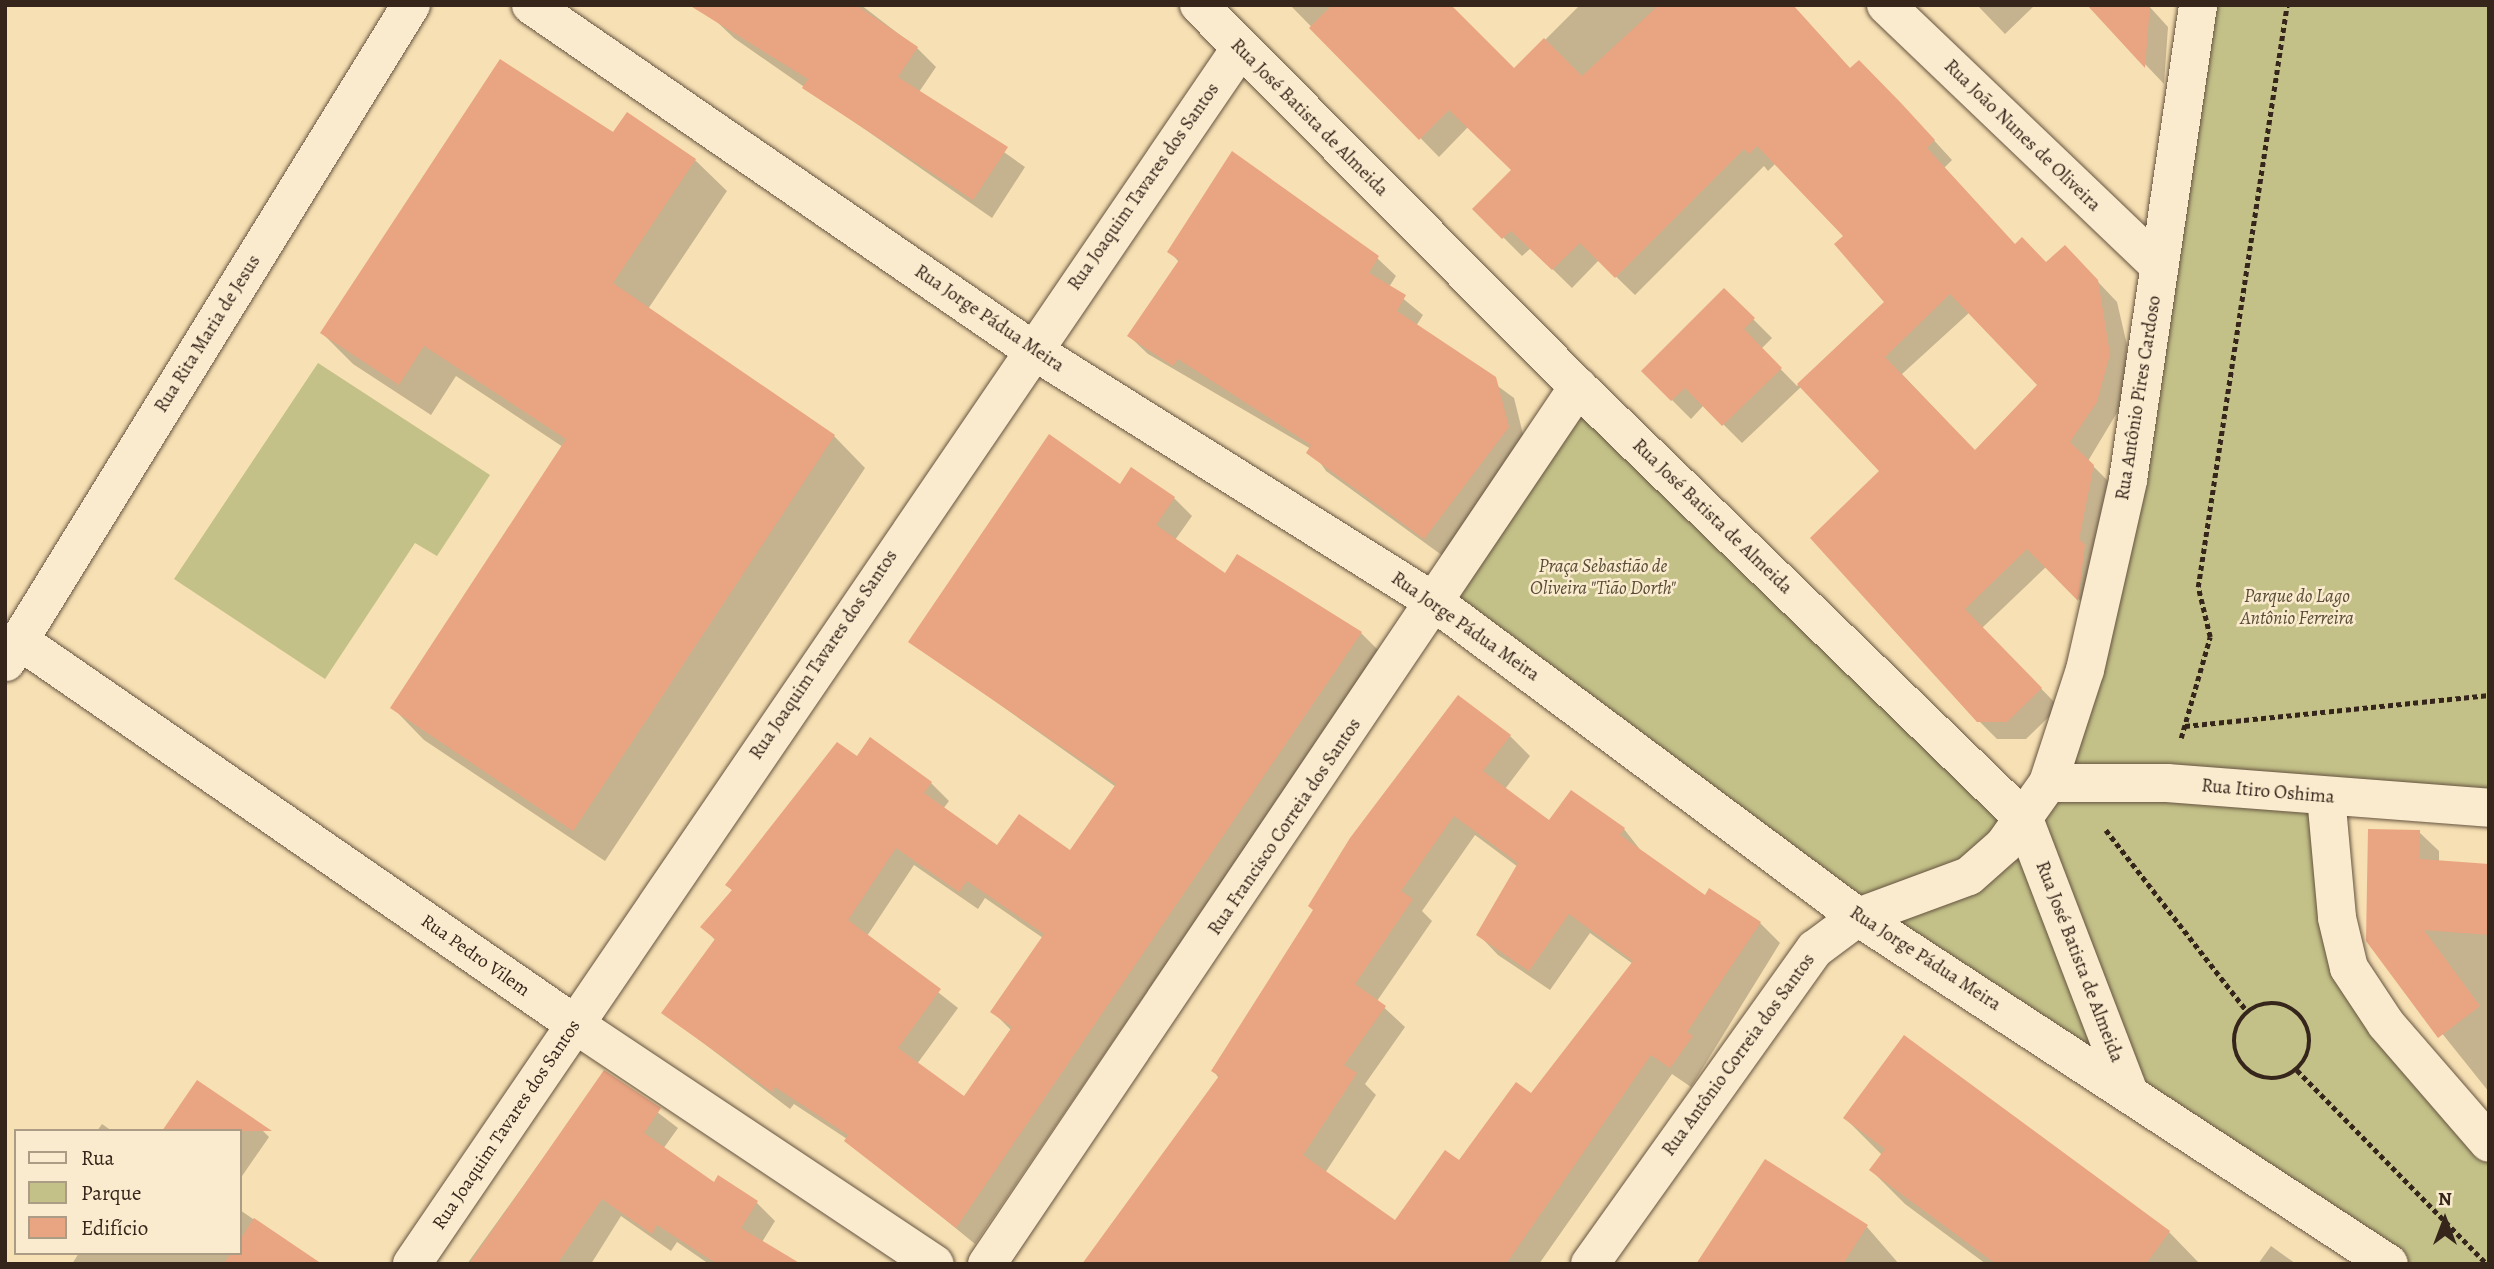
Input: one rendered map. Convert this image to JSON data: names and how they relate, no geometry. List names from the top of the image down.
{
  "streets": {
    "street": [
      "Rua José Batista de Almeida",
      "Rua João Nunes de Oliveira",
      "Rua Joaquim Tavares dos Santos",
      "Rua Jorge Pádua Meira",
      "Rua Rita Maria de Jesus",
      "Rua Antônio Pires Cardoso",
      "Rua Itiro Oshima",
      "Rua Francisco Correia dos Santos",
      "Rua Pedro Vilem",
      "Rua Antônio Correia dos Santos"
    ]
  },
  "crossings": [
    ["Rua José Batista de Almeida", "Rua Joaquim Tavares dos Santos"],
    ["Rua José Batista de Almeida", "Rua Jorge Pádua Meira"],
    ["Rua José Batista de Almeida", "Rua Antônio Pires Cardoso"],
    ["Rua José Batista de Almeida", "Rua Francisco Correia dos Santos"],
    ["Rua José Batista de Almeida", "Rua Antônio Correia dos Santos"],
    ["Rua João Nunes de Oliveira", "Rua Antônio Pires Cardoso"],
    ["Rua Joaquim Tavares dos Santos", "Rua Jorge Pádua Meira"],
    ["Rua Joaquim Tavares dos Santos", "Rua Pedro Vilem"],
    ["Rua Jorge Pádua Meira", "Rua Francisco Correia dos Santos"],
    ["Rua Jorge Pádua Meira", "Rua Antônio Correia dos Santos"],
    ["Rua Rita Maria de Jesus", "Rua Pedro Vilem"],
    ["Rua Antônio Pires Cardoso", "Rua Itiro Oshima"],
    ["Rua Antônio Pires Cardoso", "Rua Antônio Correia dos Santos"]
  ],
  "parks": ["Praça Sebastião de Oliveira \"Tião Dorth\"", "Parque do Lago Antônio Ferreira"],
  "legend": ["Rua", "Parque", "Edifício"],
  "north": "top"
}
